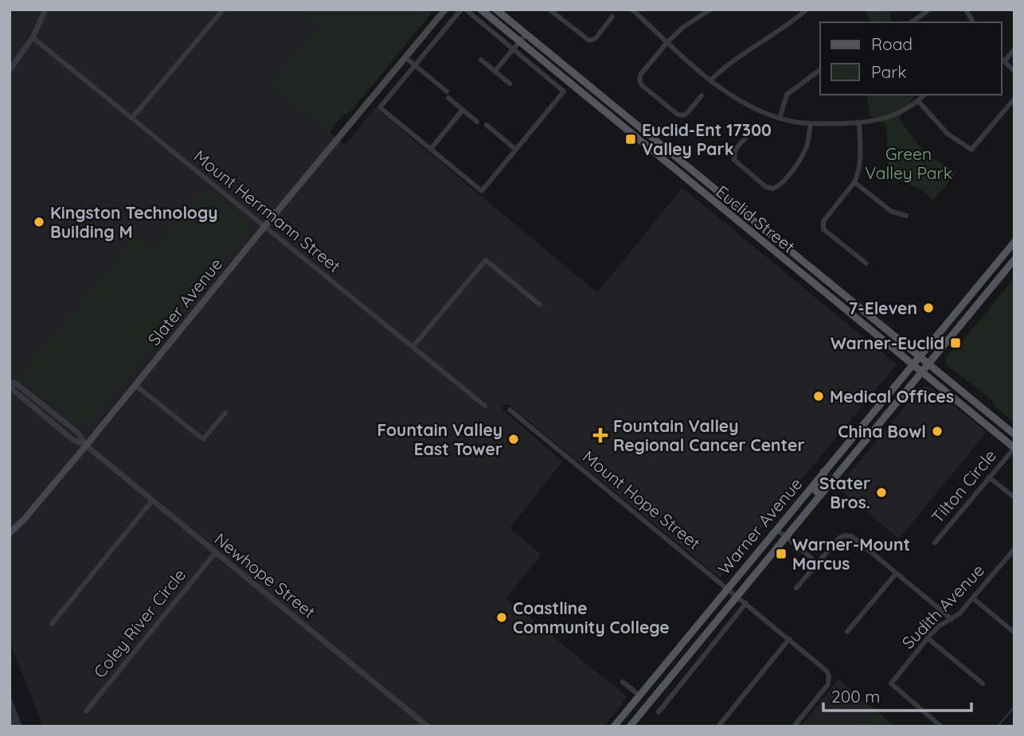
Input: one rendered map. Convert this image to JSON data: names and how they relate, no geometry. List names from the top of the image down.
{
  "streets": {
    "main road": ["Euclid Street", "Slater Avenue", "Warner Avenue"],
    "street": [
      "Mount Herrmann Street",
      "Tilton Circle",
      "Mount Hope Street",
      "Newhope Street",
      "Sudith Avenue",
      "Coley River Circle"
    ]
  },
  "crossings": [
    ["Mount Herrmann Street", "Slater Avenue"],
    ["Euclid Street", "Tilton Circle"],
    ["Euclid Street", "Warner Avenue"],
    ["Slater Avenue", "Newhope Street"],
    ["Mount Hope Street", "Warner Avenue"],
    ["Newhope Street", "Coley River Circle"]
  ],
  "parks": ["Green Valley Park"],
  "places": {
    "transit": ["Euclid-Ent 17300 Valley Park", "Warner-Euclid", "Warner-Mount Marcus"],
    "other": [
      "Kingston Technology Building M",
      "7-Eleven",
      "Medical Offices",
      "China Bowl",
      "Fountain Valley East Tower",
      "Stater Bros.",
      "Coastline Community College"
    ],
    "health": ["Fountain Valley Regional Cancer Center"]
  },
  "legend": ["Road", "Park"],
  "scale_bar": "200 m"
}
